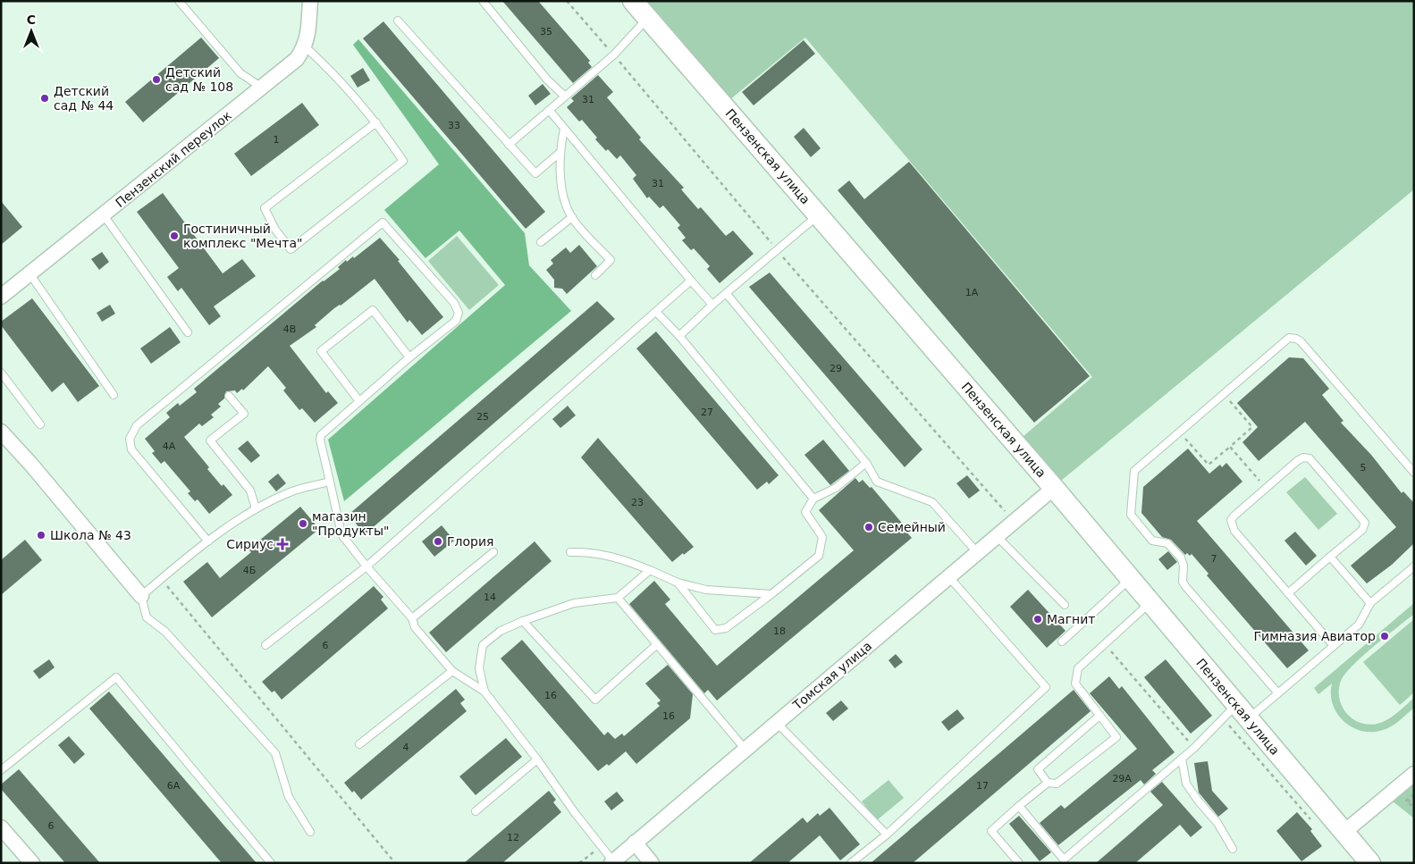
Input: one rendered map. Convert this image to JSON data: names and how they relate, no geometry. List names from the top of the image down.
{
  "streets": {
    "street": ["Пензенская улица", "Пензенский переулок", "Томская улица"]
  },
  "crossings": [
    ["Пензенская улица", "Томская улица"]
  ],
  "places": {
    "other": [
      "Детский сад № 108",
      "Детский сад № 44",
      "Гостиничный комплекс \"Мечта\"",
      "магазин \"Продукты\"",
      "Семейный",
      "Школа № 43",
      "Глория",
      "Магнит",
      "Гимназия Авиатор"
    ],
    "health": ["Сириус"]
  },
  "house_numbers": [
    "35",
    "31",
    "33",
    "1",
    "31",
    "1А",
    "4В",
    "29",
    "27",
    "25",
    "4А",
    "5",
    "23",
    "7",
    "4Б",
    "14",
    "18",
    "6",
    "16",
    "16",
    "4",
    "29А",
    "6А",
    "17",
    "6",
    "12"
  ],
  "north": "top"
}
